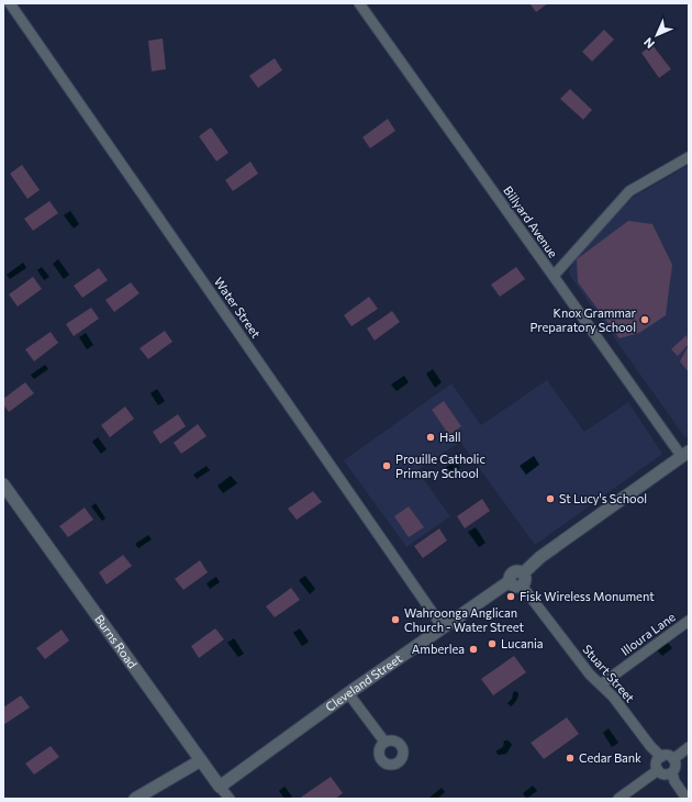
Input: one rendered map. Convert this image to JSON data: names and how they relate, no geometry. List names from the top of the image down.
{
  "streets": {
    "street": [
      "Billyard Avenue",
      "Water Street",
      "Illoura Lane",
      "Burns Road",
      "Stuart Street",
      "Cleveland Street"
    ]
  },
  "crossings": [
    ["Water Street", "Cleveland Street"],
    ["Illoura Lane", "Stuart Street"],
    ["Burns Road", "Cleveland Street"],
    ["Stuart Street", "Cleveland Street"]
  ],
  "places": [
    "Knox Grammar Preparatory School",
    "Hall",
    "Prouille Catholic Primary School",
    "St Lucy's School",
    "Fisk Wireless Monument",
    "Wahroonga Anglican Church - Water Street",
    "Lucania",
    "Amberlea",
    "Cedar Bank"
  ],
  "north": "bottom left"
}
